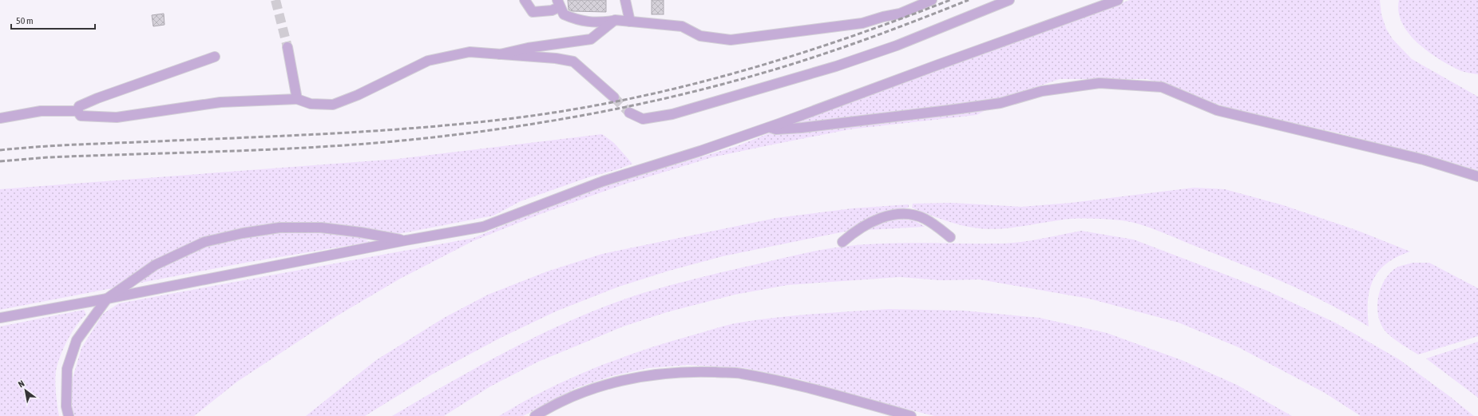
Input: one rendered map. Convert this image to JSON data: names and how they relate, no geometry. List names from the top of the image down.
{
  "scale_bar": "50 m",
  "north": "top left"
}
